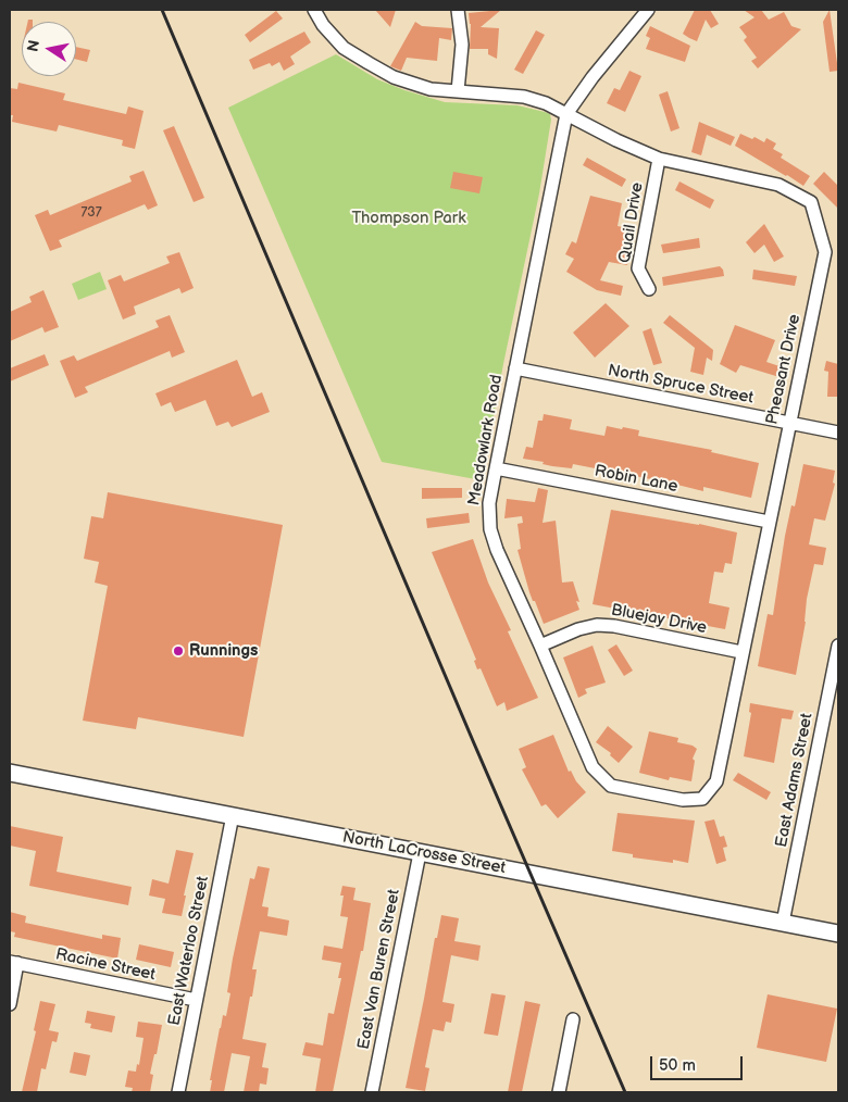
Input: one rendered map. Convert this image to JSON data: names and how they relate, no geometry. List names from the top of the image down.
{
  "streets": {
    "main road": ["North LaCrosse Street"],
    "street": [
      "Quail Drive",
      "Pheasant Drive",
      "North Spruce Street",
      "Meadowlark Road",
      "Robin Lane",
      "Bluejay Drive",
      "East Adams Street",
      "East Waterloo Street",
      "Racine Street",
      "East Van Buren Street"
    ]
  },
  "crossings": [
    ["Quail Drive", "Pheasant Drive"],
    ["Pheasant Drive", "North Spruce Street"],
    ["Pheasant Drive", "Meadowlark Road"],
    ["Pheasant Drive", "Robin Lane"],
    ["Pheasant Drive", "Bluejay Drive"],
    ["North Spruce Street", "Meadowlark Road"],
    ["Meadowlark Road", "Robin Lane"],
    ["Meadowlark Road", "Bluejay Drive"],
    ["East Adams Street", "North LaCrosse Street"],
    ["North LaCrosse Street", "East Waterloo Street"],
    ["North LaCrosse Street", "East Van Buren Street"],
    ["East Waterloo Street", "Racine Street"]
  ],
  "parks": ["Thompson Park"],
  "places": ["Runnings"],
  "house_numbers": ["737"],
  "scale_bar": "50 m",
  "north": "left"
}
